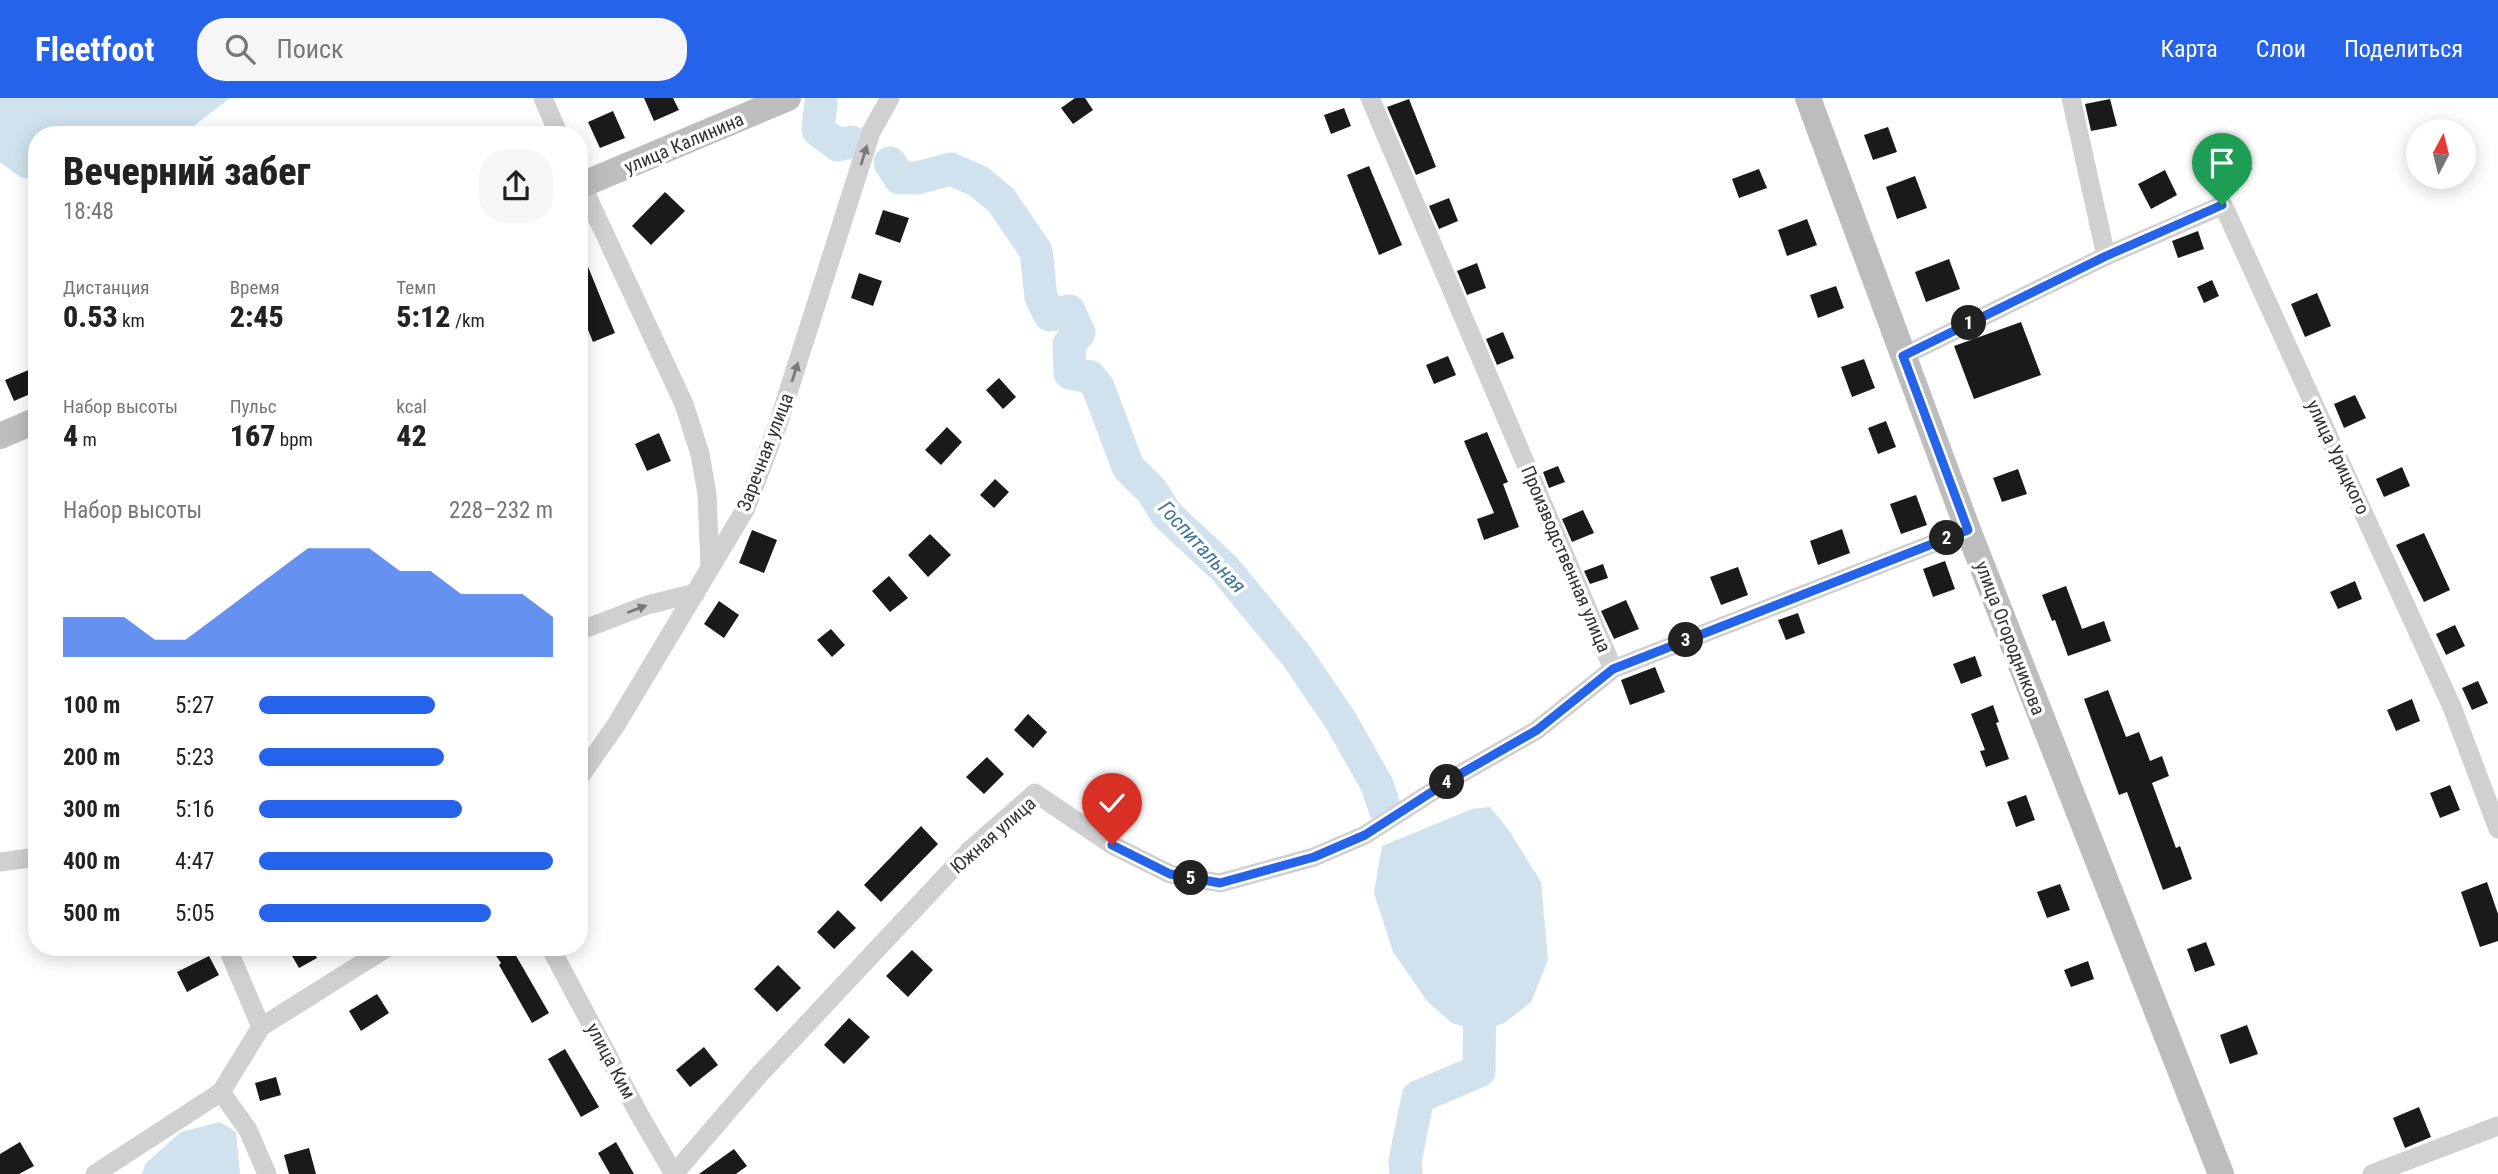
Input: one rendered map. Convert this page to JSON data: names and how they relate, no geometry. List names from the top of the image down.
{
  "streets": {
    "street": [
      "улица Калинина",
      "Заречная улица",
      "улица Урицкого",
      "Производственная улица",
      "улица Огородникова",
      "Южная улица",
      "улица Ким"
    ]
  },
  "crossings": [
    ["улица Урицкого", "улица Огородникова"],
    ["Производственная улица", "улица Огородникова"],
    ["Производственная улица", "Южная улица"],
    ["Южная улица", "улица Ким"]
  ],
  "one_way": ["Заречная улица"],
  "water": ["Госпитальная"],
  "north": "top",
  "page": {
    "header": "Fleetfoot",
    "search": "Поиск",
    "nav": ["Карта", "Слои", "Поделиться"],
    "heading": ["Вечерний забег", "18:48"],
    "stats": [
      ["Дистанция", "0.53 km"],
      ["Время", "2:45"],
      ["Темп", "5:12 /km"],
      ["Набор высоты", "4 m"],
      ["Пульс", "167 bpm"],
      ["kcal", "42"]
    ],
    "pins": [
      "1",
      "2",
      "3",
      "4",
      "5"
    ],
    "chart": ["Набор высоты", "228–232 m"],
    "list": [
      {
        "name": "100 m",
        "note": "5:27"
      },
      {
        "name": "200 m",
        "note": "5:23"
      },
      {
        "name": "300 m",
        "note": "5:16"
      },
      {
        "name": "400 m",
        "note": "4:47"
      },
      {
        "name": "500 m",
        "note": "5:05"
      }
    ]
  }
}
